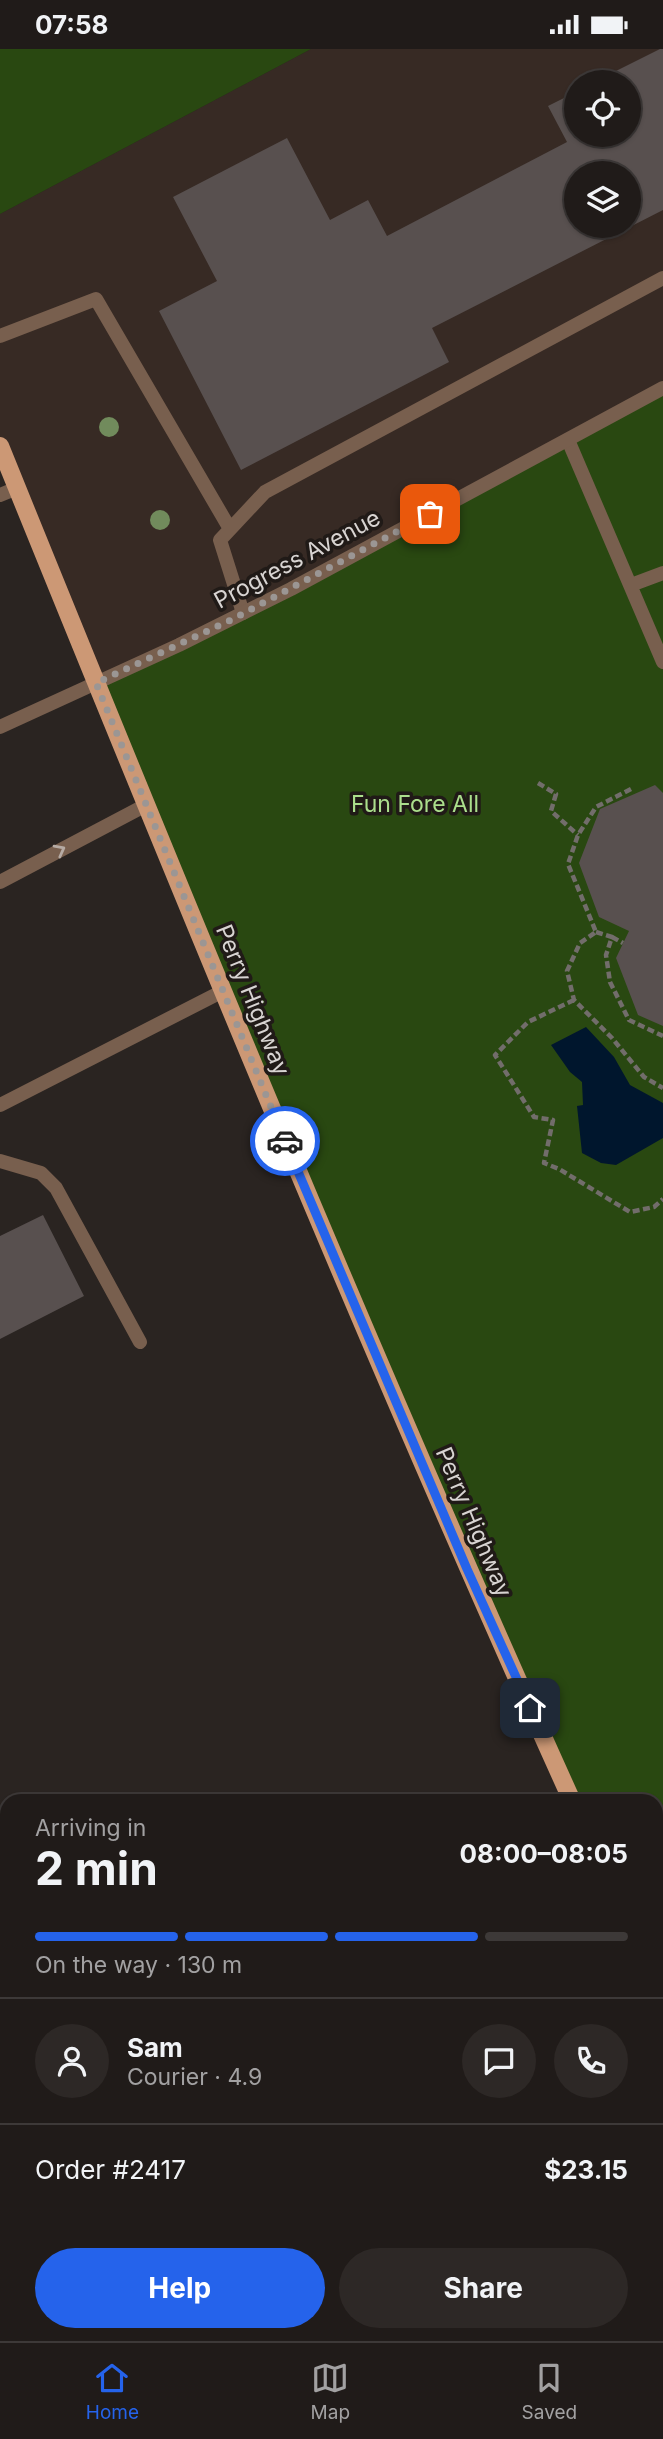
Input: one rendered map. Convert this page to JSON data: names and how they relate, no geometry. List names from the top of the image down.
{
  "streets": {
    "main road": ["Perry Highway"],
    "street": ["Progress Avenue"]
  },
  "crossings": [
    ["Progress Avenue", "Perry Highway"]
  ],
  "parks": ["Fun Fore All"],
  "page": {
    "status": "07:58",
    "heading": ["2 min", "Arriving in", "08:00–08:05"],
    "panel": [
      "Sam",
      "Courier · 4.9",
      "Order #2417",
      "$23.15"
    ],
    "bar": "On the way · 130 m",
    "buttons": ["Help", "Share"],
    "tabs": ["Home", "Map", "Saved"]
  }
}
